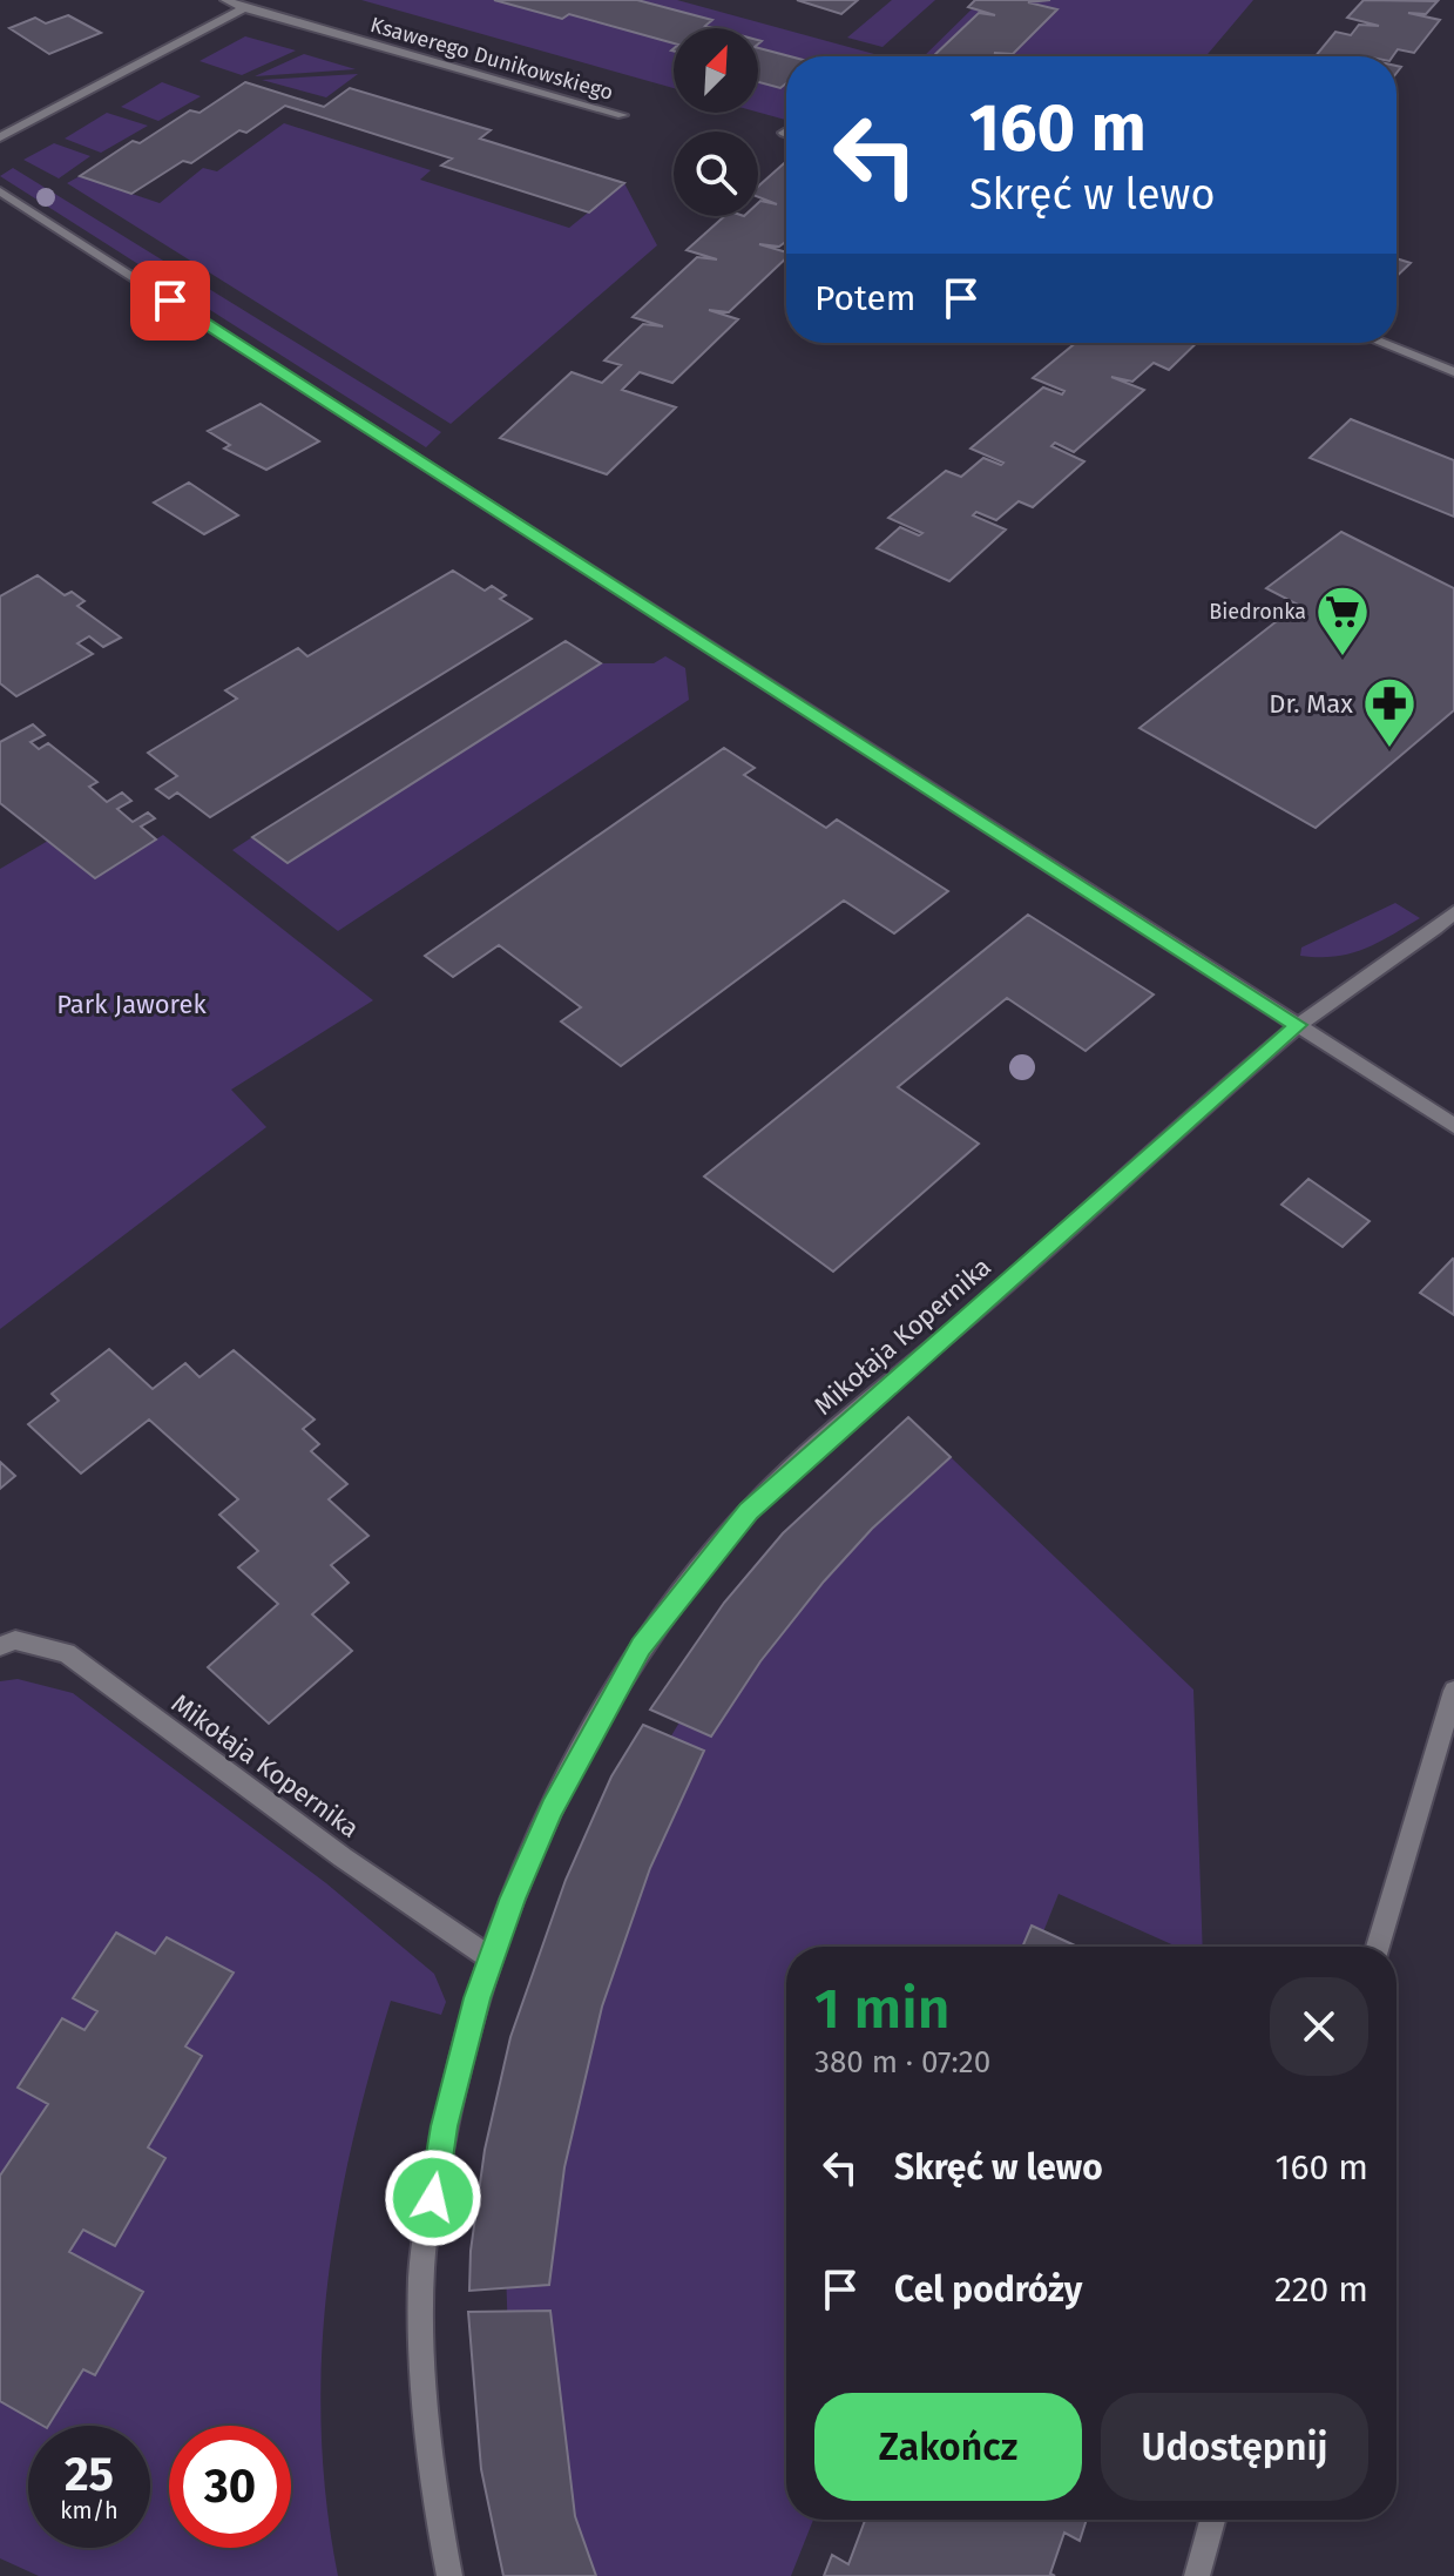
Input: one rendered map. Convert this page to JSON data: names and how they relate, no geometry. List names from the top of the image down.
{
  "streets": {
    "street": ["Ksawerego Dunikowskiego", "Mikołaja Kopernika"]
  },
  "parks": ["Park Jaworek"],
  "places": {
    "supermarket": ["Biedronka"],
    "pharmacy": ["Dr. Max"]
  },
  "north": "top right",
  "page": {
    "turn": ["160 m", "Skręć w lewo"],
    "then": "Potem",
    "heading": ["1 min", "380 m · 07:20"],
    "list": [
      {
        "name": "Skręć w lewo",
        "value": "160 m"
      },
      {
        "name": "Cel podróży",
        "value": "220 m"
      }
    ],
    "buttons": ["Zakończ", "Udostępnij"],
    "speed": "25 km/h",
    "limit": "30"
  }
}
